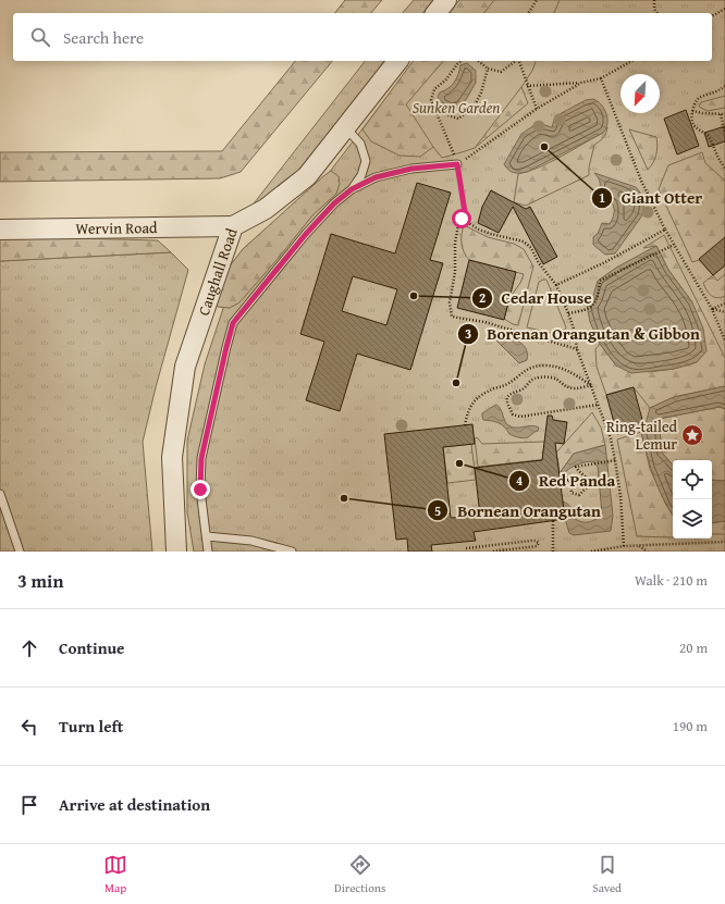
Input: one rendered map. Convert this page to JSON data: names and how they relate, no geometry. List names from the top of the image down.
{
  "streets": {
    "street": ["Wervin Road", "Caughall Road"]
  },
  "crossings": [
    ["Wervin Road", "Caughall Road"]
  ],
  "parks": ["Sunken Garden"],
  "places": {
    "other": [
      "Giant Otter",
      "Cedar House",
      "Borenan Orangutan & Gibbon",
      "Red Panda",
      "Bornean Orangutan"
    ],
    "place": ["Ring-tailed Lemur"]
  },
  "north": "bottom left",
  "page": {
    "search": "Search here",
    "heading": ["3 min", "Walk · 210 m"],
    "list": [
      ["Continue", "20 m"],
      ["Turn left", "190 m"],
      "Arrive at destination"
    ],
    "nav": ["Map", "Directions", "Saved"]
  }
}
